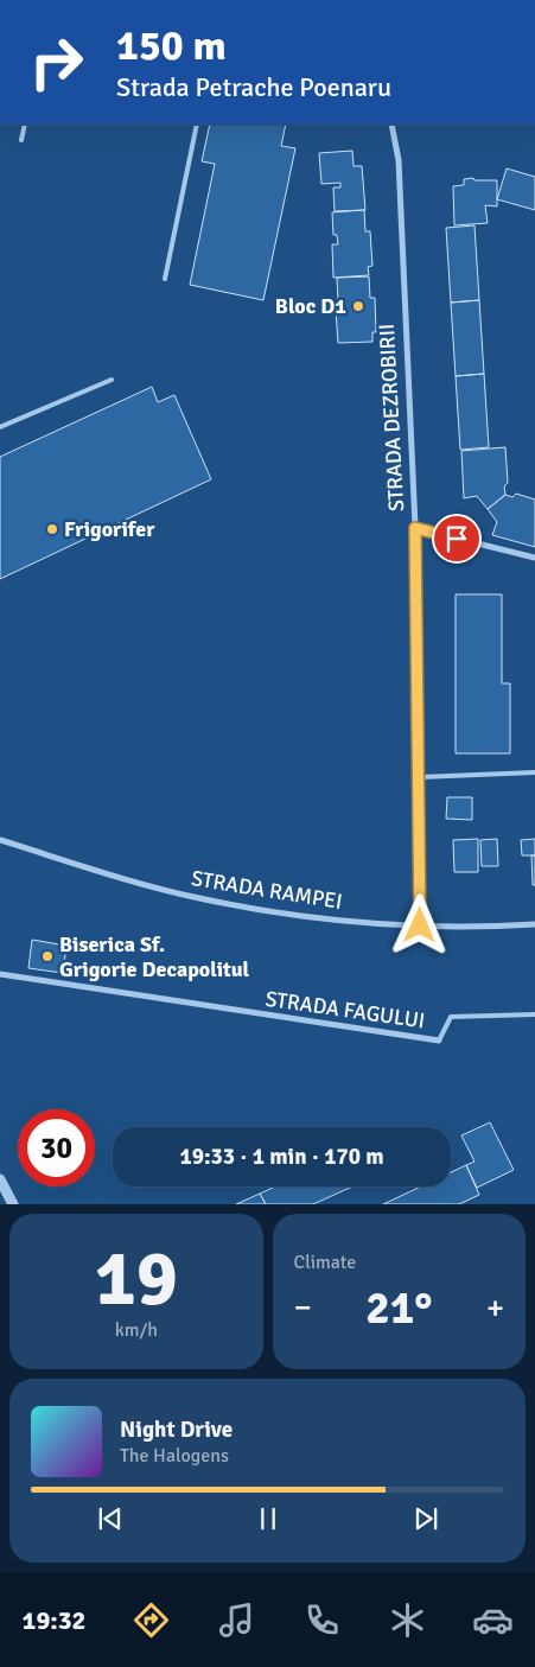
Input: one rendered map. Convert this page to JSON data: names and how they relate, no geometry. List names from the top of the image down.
{
  "streets": {
    "street": ["STRADA DEZROBIRII", "STRADA RAMPEI", "STRADA FAGULUI"]
  },
  "crossings": [
    ["STRADA DEZROBIRII", "STRADA RAMPEI"]
  ],
  "places": ["Bloc D1", "Frigorifer", "Biserica Sf. Grigorie Decapolitul"],
  "page": {
    "turn": ["150 m", "Strada Petrache Poenaru"],
    "limit": "30",
    "trip": "19:33 · 1 min · 170 m",
    "tile": [
      ["19", "km/h"],
      "Climate"
    ],
    "heat": ["−", "21°", "+"],
    "song": ["Night Drive", "The Halogens"],
    "tabs": "19:32"
  }
}
